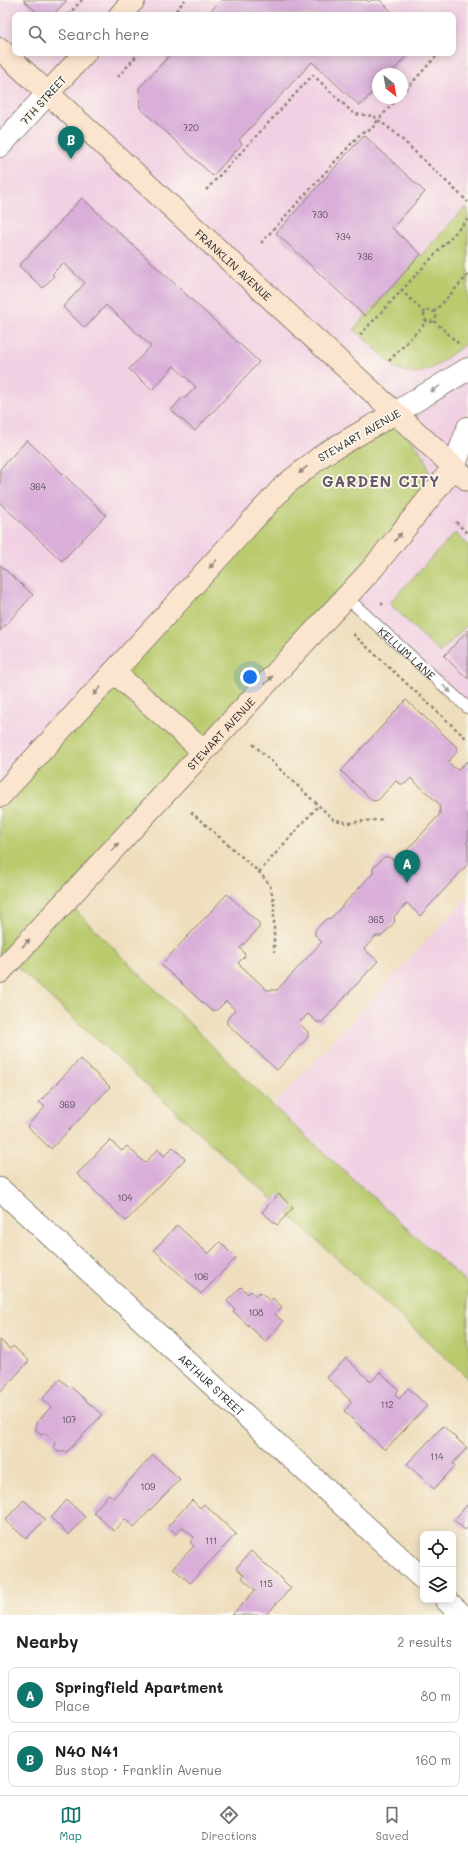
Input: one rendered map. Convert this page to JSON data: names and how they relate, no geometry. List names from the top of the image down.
{
  "streets": {
    "main road": ["7TH STREET", "FRANKLIN AVENUE", "STEWART AVENUE"],
    "street": ["ARTHUR STREET"],
    "lane": ["KELLUM LANE"]
  },
  "crossings": [
    ["7TH STREET", "FRANKLIN AVENUE"],
    ["FRANKLIN AVENUE", "STEWART AVENUE"],
    ["STEWART AVENUE", "KELLUM LANE"]
  ],
  "one_way": ["KELLUM LANE"],
  "districts": ["GARDEN CITY"],
  "house_numbers": [
    "720",
    "730",
    "734",
    "736",
    "364",
    "365",
    "369",
    "104",
    "106",
    "108",
    "112",
    "107",
    "114",
    "109",
    "111",
    "115"
  ],
  "north": "bottom right",
  "page": {
    "search": "Search here",
    "pins": ["B", "A"],
    "heading": ["Nearby", "2 results"],
    "list": [
      {
        "mark": "A",
        "name": "Springfield Apartment",
        "note": "Place",
        "value": "80 m"
      },
      {
        "mark": "B",
        "name": "N40 N41",
        "note": "Bus stop · Franklin Avenue",
        "value": "160 m"
      }
    ],
    "nav": ["Map", "Directions", "Saved"]
  }
}
